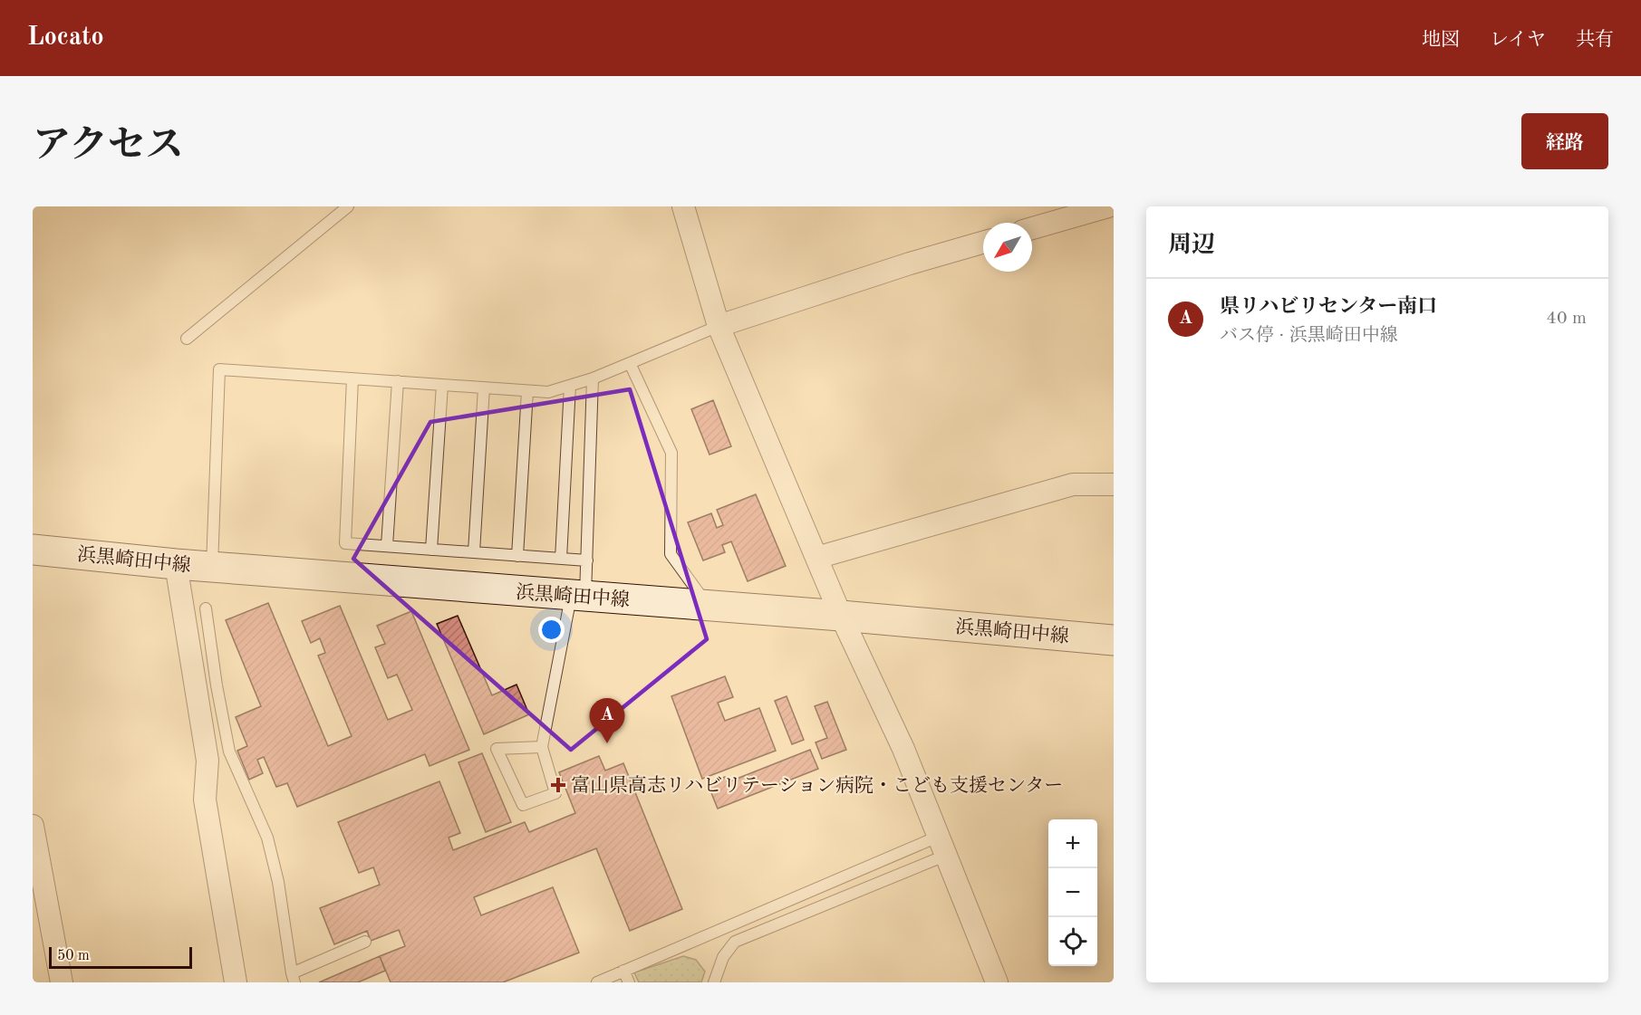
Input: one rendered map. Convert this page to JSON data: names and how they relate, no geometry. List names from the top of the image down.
{
  "streets": {
    "main road": ["浜黒崎田中線"]
  },
  "places": {
    "health": ["富山県高志リハビリテーション病院・こども支援センター"]
  },
  "scale_bar": "50 m",
  "north": "bottom left",
  "page": {
    "header": "Locato",
    "nav": ["地図", "レイヤ", "共有"],
    "title": "アクセス",
    "buttons": "経路",
    "heading": "周辺",
    "list": [
      {
        "mark": "A",
        "name": "県リハビリセンター南口",
        "note": "バス停 · 浜黒崎田中線",
        "value": "40 m"
      }
    ],
    "pins": "A",
    "map_buttons": ["+", "−"],
    "scale": "50 m"
  }
}
